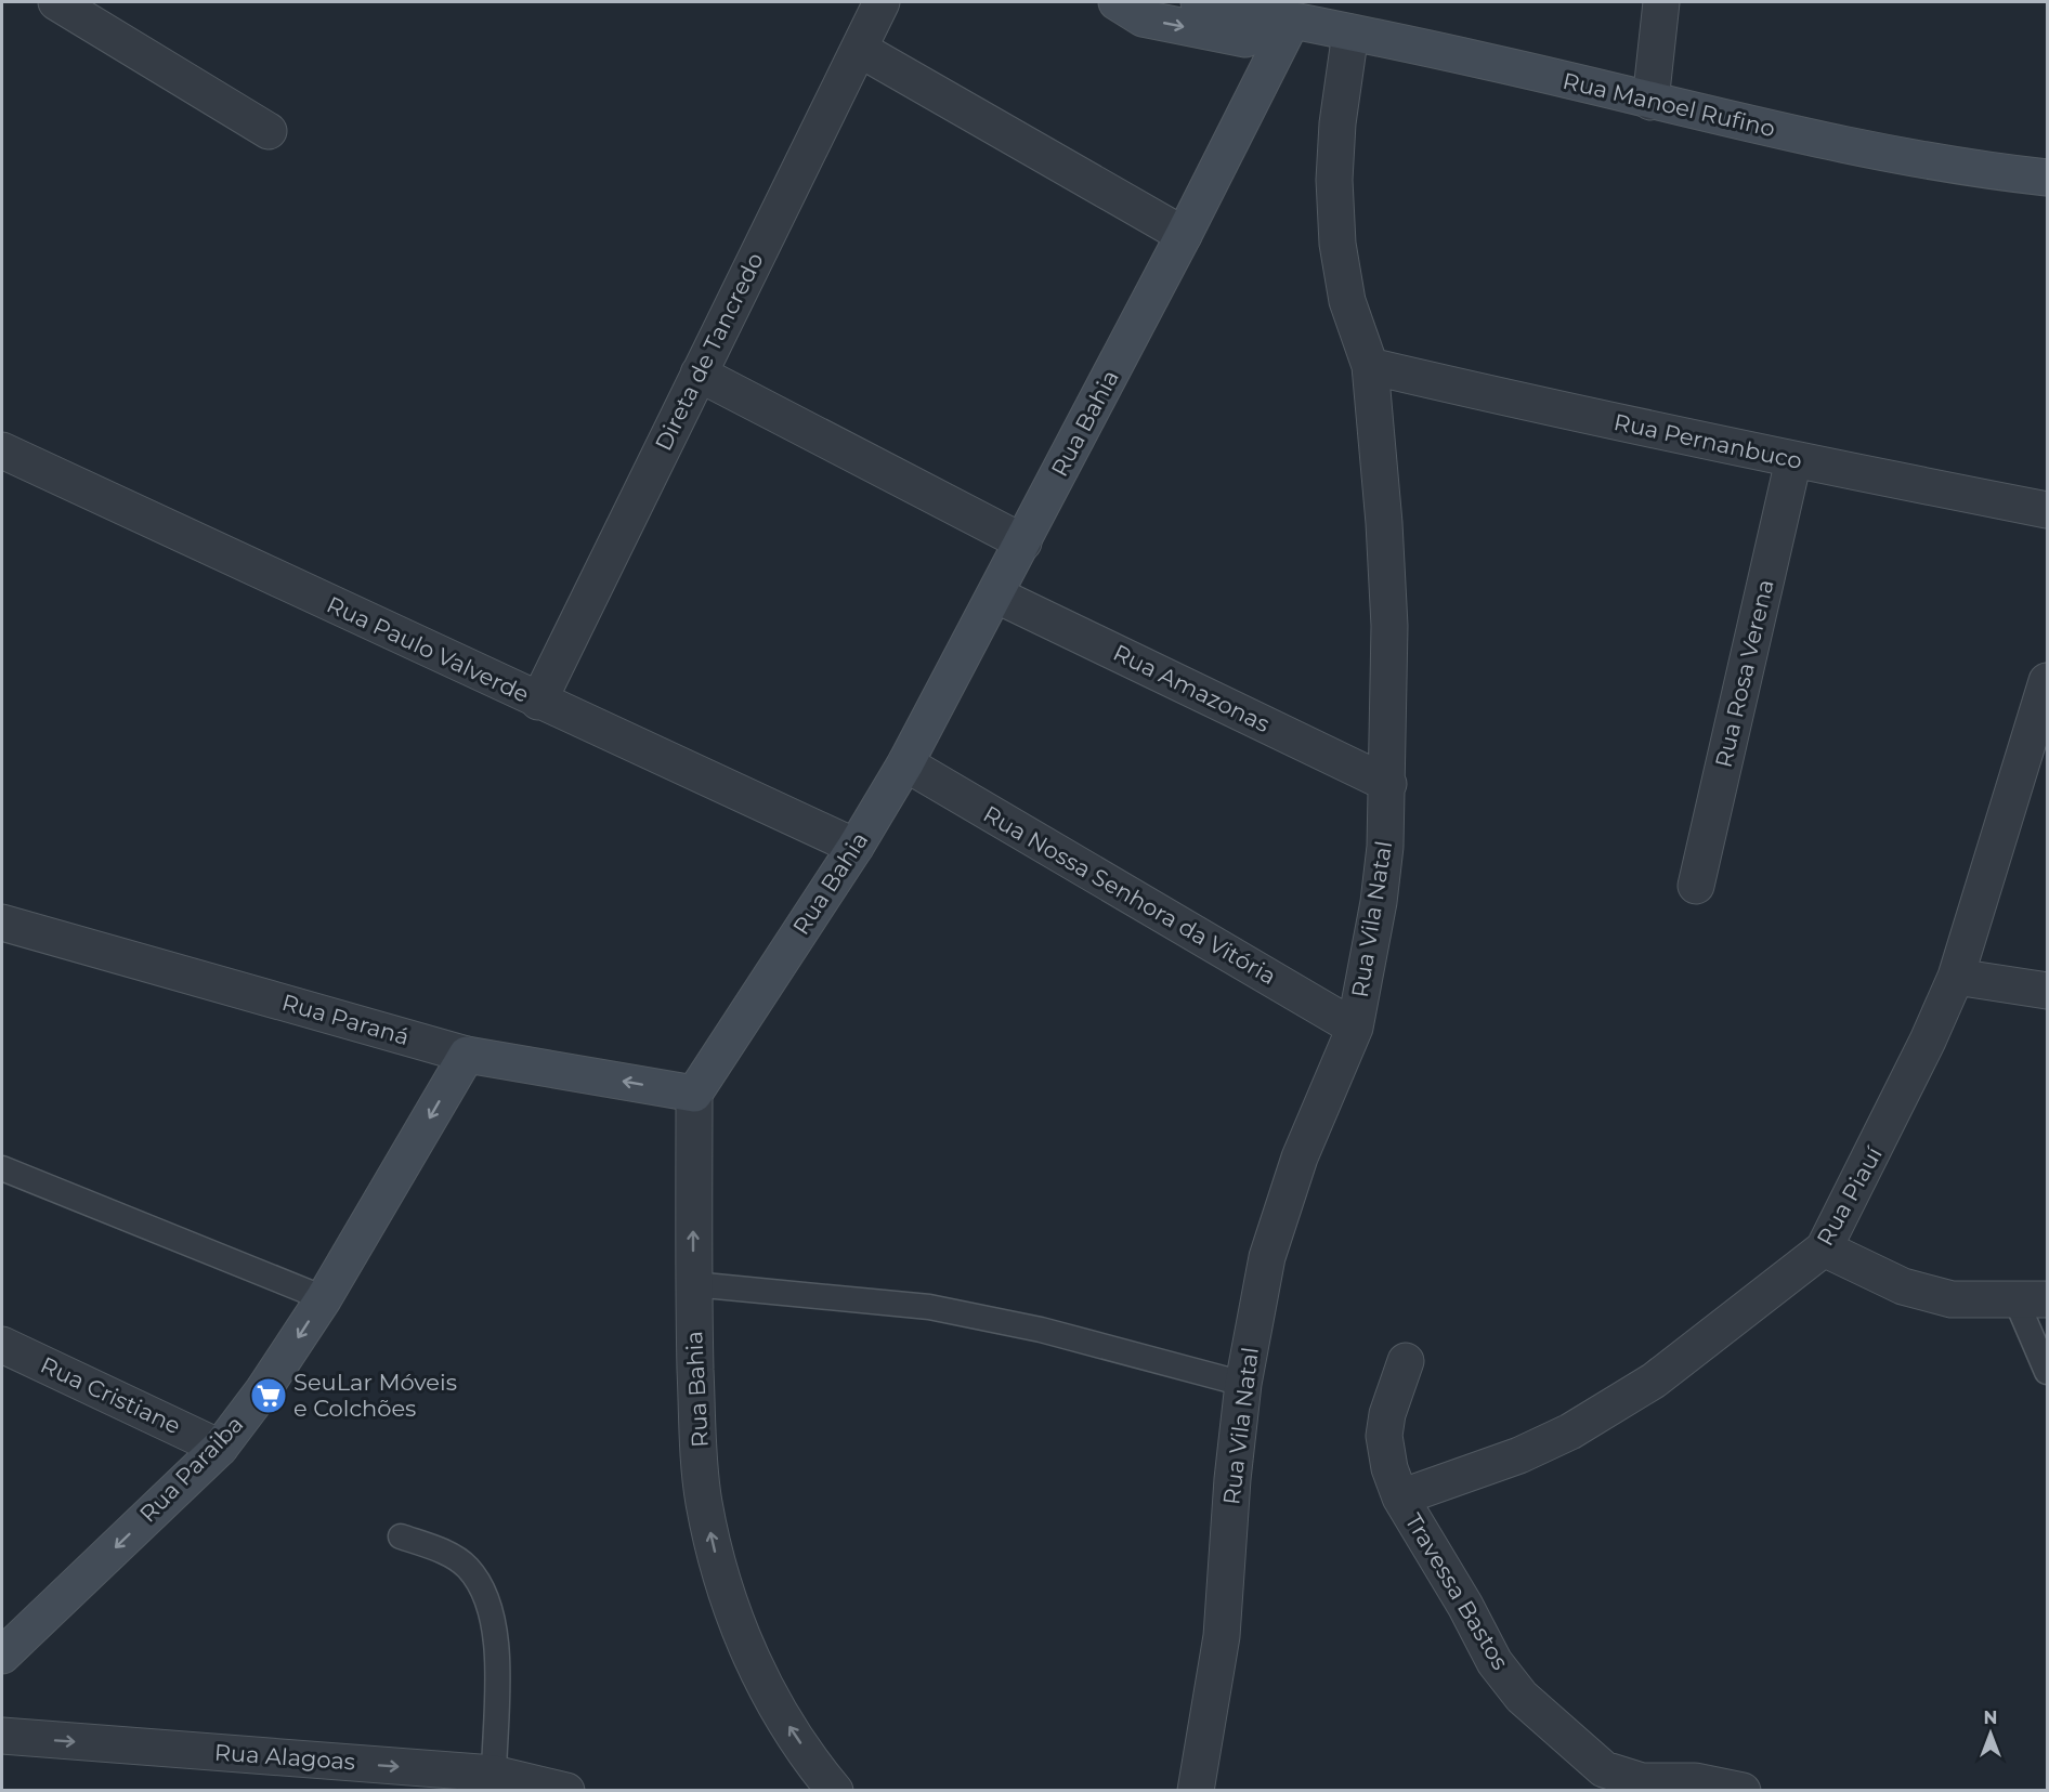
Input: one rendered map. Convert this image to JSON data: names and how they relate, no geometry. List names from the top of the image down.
{
  "streets": {
    "street": [
      "Rua Manoel Rufino",
      "Direta de Tancredo",
      "Rua Bahia",
      "Rua Pernanbuco",
      "Rua Paulo Valverde",
      "Rua Rosa Verena",
      "Rua Amazonas",
      "Rua Nossa Senhora da Vitória",
      "Rua Vila Natal",
      "Rua Paraná",
      "Rua Piauí",
      "Rua Cristiane",
      "Rua Paraiba",
      "Travessa Bastos",
      "Rua Alagoas"
    ]
  },
  "crossings": [
    ["Rua Manoel Rufino", "Rua Bahia"],
    ["Rua Manoel Rufino", "Rua Vila Natal"],
    ["Direta de Tancredo", "Rua Paulo Valverde"],
    ["Rua Bahia", "Rua Paulo Valverde"],
    ["Rua Bahia", "Rua Amazonas"],
    ["Rua Bahia", "Rua Nossa Senhora da Vitória"],
    ["Rua Bahia", "Rua Paraná"],
    ["Rua Pernanbuco", "Rua Rosa Verena"],
    ["Rua Pernanbuco", "Rua Vila Natal"],
    ["Rua Amazonas", "Rua Vila Natal"],
    ["Rua Nossa Senhora da Vitória", "Rua Vila Natal"],
    ["Rua Paraná", "Rua Paraiba"],
    ["Rua Piauí", "Travessa Bastos"],
    ["Rua Cristiane", "Rua Paraiba"]
  ],
  "one_way": ["Rua Bahia", "Rua Paraiba", "Rua Alagoas"],
  "places": {
    "supermarket": ["SeuLar Móveis e Colchões"]
  },
  "north": "top"
}
